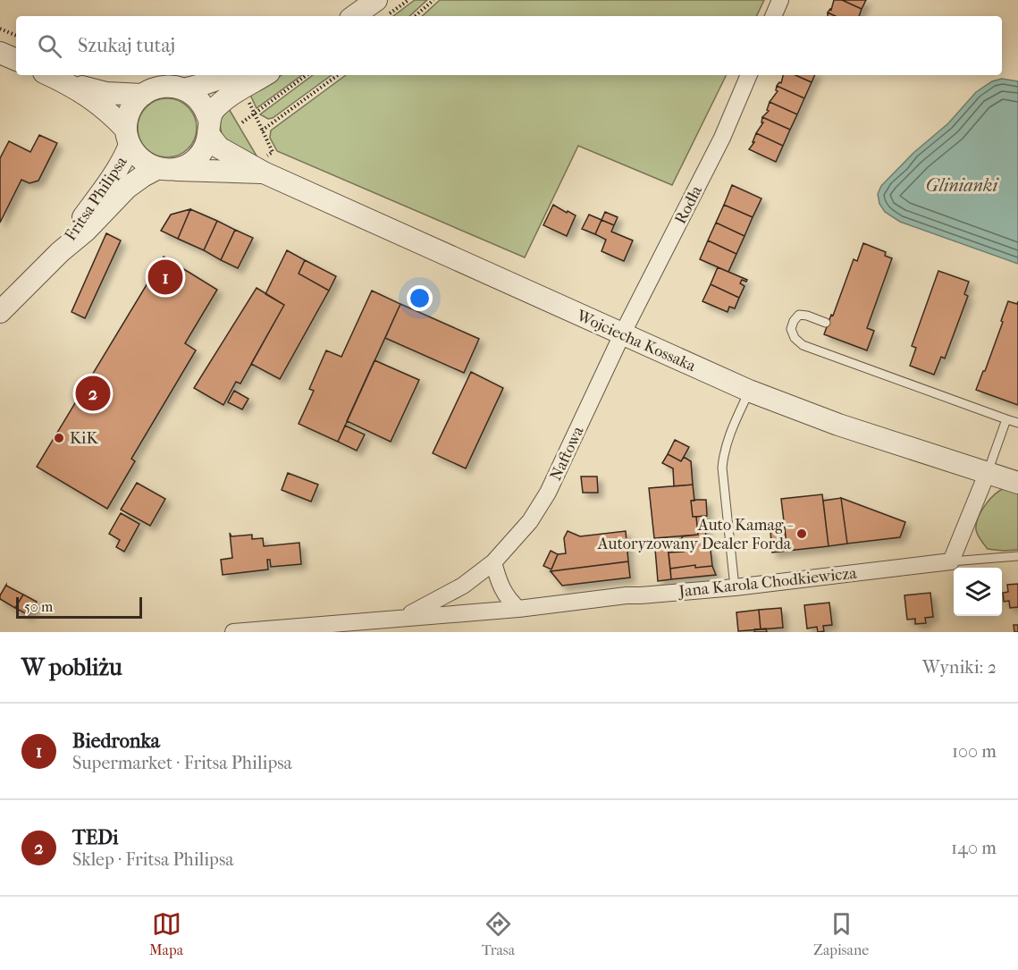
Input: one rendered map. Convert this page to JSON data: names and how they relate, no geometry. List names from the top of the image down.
{
  "streets": {
    "street": [
      "Fritsa Philipsa",
      "Rodła",
      "Wojciecha Kossaka",
      "Naftowa",
      "Jana Karola Chodkiewicza"
    ]
  },
  "crossings": [
    ["Fritsa Philipsa", "Wojciecha Kossaka"],
    ["Rodła", "Wojciecha Kossaka"],
    ["Rodła", "Naftowa"],
    ["Wojciecha Kossaka", "Naftowa"],
    ["Naftowa", "Jana Karola Chodkiewicza"]
  ],
  "water": ["Glinianki"],
  "places": ["KiK", "Auto Kamag - Autoryzowany Dealer Forda"],
  "scale_bar": "50 m",
  "page": {
    "search": "Szukaj tutaj",
    "pins": ["1", "2"],
    "scale": "50 m",
    "heading": ["W pobliżu", "Wyniki: 2"],
    "list": [
      {
        "mark": "1",
        "name": "Biedronka",
        "note": "Supermarket · Fritsa Philipsa",
        "value": "100 m"
      },
      {
        "mark": "2",
        "name": "TEDi",
        "note": "Sklep · Fritsa Philipsa",
        "value": "140 m"
      }
    ],
    "nav": ["Mapa", "Trasa", "Zapisane"]
  }
}
